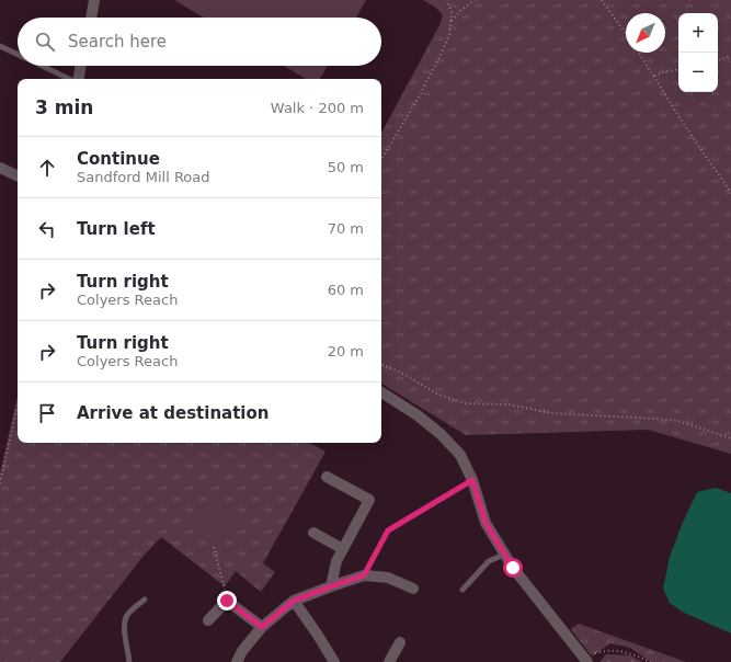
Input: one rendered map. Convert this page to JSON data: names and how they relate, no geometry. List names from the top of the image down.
{
  "north": "bottom left",
  "page": {
    "map_buttons": ["+", "−"],
    "search": "Search here",
    "heading": ["3 min", "Walk · 200 m"],
    "list": [
      ["Continue", "Sandford Mill Road", "50 m"],
      ["Turn left", "70 m"],
      ["Turn right", "Colyers Reach", "60 m"],
      ["Turn right", "Colyers Reach", "20 m"],
      "Arrive at destination"
    ]
  }
}
